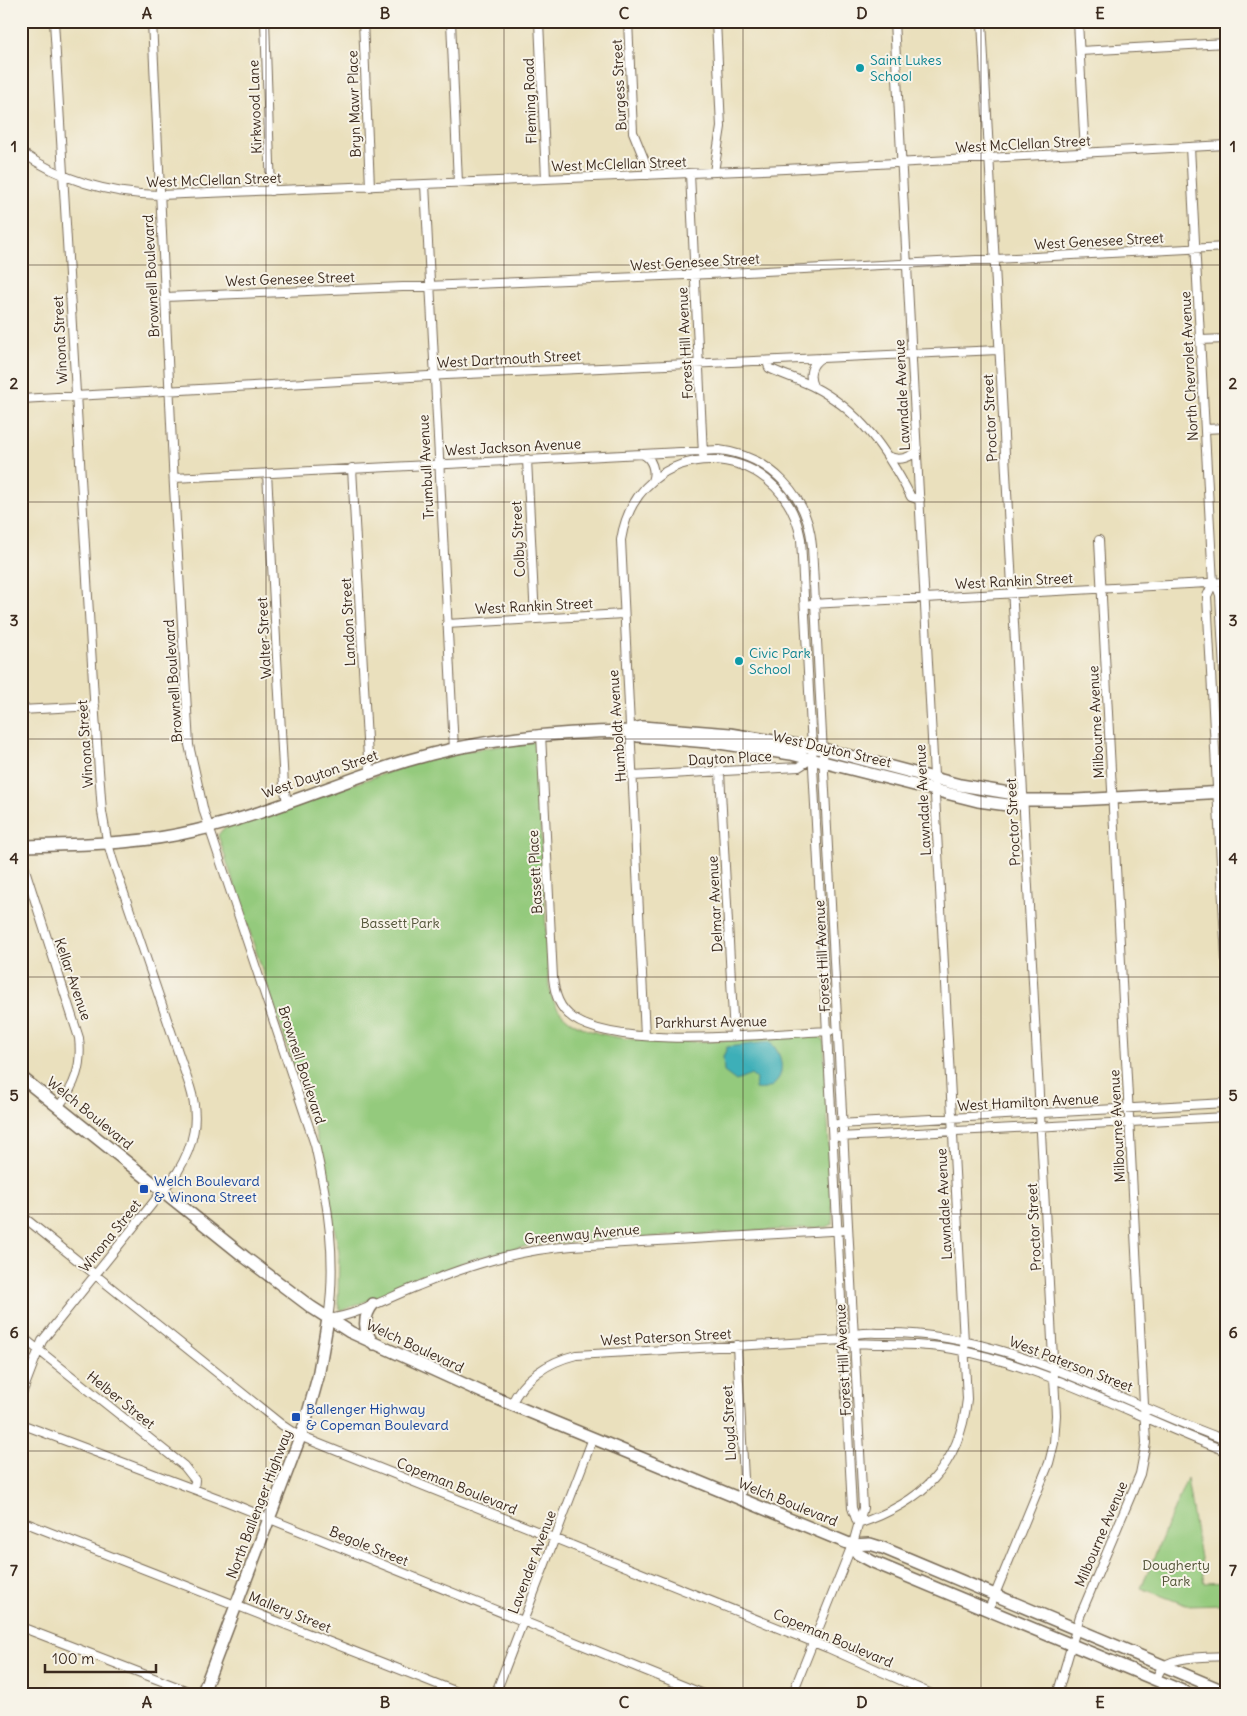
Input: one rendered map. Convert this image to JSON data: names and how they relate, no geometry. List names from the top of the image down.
{
  "streets": {
    "main road": ["West Dayton Street", "Welch Boulevard", "North Ballenger Highway"],
    "street": [
      "Burgess Street",
      "Fleming Road",
      "Bryn Mawr Place",
      "Kirkwood Lane",
      "West McClellan Street",
      "West Genesee Street",
      "Brownell Boulevard",
      "Winona Street",
      "Forest Hill Avenue",
      "West Dartmouth Street",
      "North Chevrolet Avenue",
      "Lawndale Avenue",
      "Proctor Street",
      "West Jackson Avenue",
      "Trumbull Avenue",
      "Colby Street",
      "West Rankin Street",
      "Landon Street",
      "Walter Street",
      "Milbourne Avenue",
      "Humboldt Avenue",
      "Dayton Place",
      "Bassett Place",
      "Delmar Avenue",
      "Kellar Avenue",
      "Parkhurst Avenue",
      "West Hamilton Avenue",
      "Greenway Avenue",
      "West Paterson Street",
      "Helber Street",
      "Lloyd Street",
      "Copeman Boulevard",
      "Begole Street",
      "Lavender Avenue",
      "Mallery Street"
    ]
  },
  "crossings": [
    ["Burgess Street", "West McClellan Street"],
    ["Fleming Road", "West McClellan Street"],
    ["Bryn Mawr Place", "West McClellan Street"],
    ["Kirkwood Lane", "West McClellan Street"],
    ["West McClellan Street", "Brownell Boulevard"],
    ["West McClellan Street", "Winona Street"],
    ["West McClellan Street", "Forest Hill Avenue"],
    ["West McClellan Street", "North Chevrolet Avenue"],
    ["West McClellan Street", "Lawndale Avenue"],
    ["West McClellan Street", "Proctor Street"],
    ["West McClellan Street", "Trumbull Avenue"],
    ["West Genesee Street", "Brownell Boulevard"],
    ["West Genesee Street", "Forest Hill Avenue"],
    ["West Genesee Street", "North Chevrolet Avenue"],
    ["West Genesee Street", "Lawndale Avenue"],
    ["West Genesee Street", "Proctor Street"],
    ["West Genesee Street", "Trumbull Avenue"],
    ["Brownell Boulevard", "West Dartmouth Street"],
    ["Brownell Boulevard", "West Jackson Avenue"],
    ["Brownell Boulevard", "West Dayton Street"],
    ["Brownell Boulevard", "Welch Boulevard"],
    ["Brownell Boulevard", "Greenway Avenue"],
    ["Brownell Boulevard", "North Ballenger Highway"],
    ["Winona Street", "West Dartmouth Street"],
    ["Winona Street", "West Dayton Street"],
    ["Winona Street", "Welch Boulevard"],
    ["Winona Street", "Helber Street"],
    ["Winona Street", "Copeman Boulevard"],
    ["Forest Hill Avenue", "West Dartmouth Street"],
    ["Forest Hill Avenue", "Lawndale Avenue"],
    ["Forest Hill Avenue", "West Jackson Avenue"],
    ["Forest Hill Avenue", "West Rankin Street"],
    ["Forest Hill Avenue", "Humboldt Avenue"],
    ["Forest Hill Avenue", "West Dayton Street"],
    ["Forest Hill Avenue", "Dayton Place"],
    ["Forest Hill Avenue", "Parkhurst Avenue"],
    ["Forest Hill Avenue", "West Hamilton Avenue"],
    ["Forest Hill Avenue", "Welch Boulevard"],
    ["Forest Hill Avenue", "Greenway Avenue"],
    ["Forest Hill Avenue", "West Paterson Street"],
    ["Forest Hill Avenue", "Copeman Boulevard"],
    ["West Dartmouth Street", "Lawndale Avenue"],
    ["West Dartmouth Street", "Proctor Street"],
    ["West Dartmouth Street", "Trumbull Avenue"],
    ["North Chevrolet Avenue", "West Rankin Street"],
    ["North Chevrolet Avenue", "West Dayton Street"],
    ["Lawndale Avenue", "West Rankin Street"],
    ["Lawndale Avenue", "West Dayton Street"],
    ["Lawndale Avenue", "West Hamilton Avenue"],
    ["Lawndale Avenue", "West Paterson Street"],
    ["Proctor Street", "West Rankin Street"],
    ["Proctor Street", "West Dayton Street"],
    ["Proctor Street", "West Hamilton Avenue"],
    ["Proctor Street", "Welch Boulevard"],
    ["Proctor Street", "West Paterson Street"],
    ["West Jackson Avenue", "Trumbull Avenue"],
    ["West Jackson Avenue", "Colby Street"],
    ["West Jackson Avenue", "Landon Street"],
    ["West Jackson Avenue", "Walter Street"],
    ["West Jackson Avenue", "Humboldt Avenue"],
    ["Trumbull Avenue", "West Rankin Street"],
    ["Trumbull Avenue", "West Dayton Street"],
    ["Colby Street", "West Rankin Street"],
    ["West Rankin Street", "Milbourne Avenue"],
    ["West Rankin Street", "Humboldt Avenue"],
    ["Landon Street", "West Dayton Street"],
    ["Walter Street", "West Dayton Street"],
    ["Milbourne Avenue", "West Dayton Street"],
    ["Milbourne Avenue", "West Hamilton Avenue"],
    ["Milbourne Avenue", "Welch Boulevard"],
    ["Milbourne Avenue", "West Paterson Street"],
    ["Humboldt Avenue", "West Dayton Street"],
    ["Humboldt Avenue", "Dayton Place"],
    ["Humboldt Avenue", "Parkhurst Avenue"],
    ["West Dayton Street", "Dayton Place"],
    ["West Dayton Street", "Bassett Place"],
    ["Dayton Place", "Delmar Avenue"],
    ["Bassett Place", "Parkhurst Avenue"],
    ["Delmar Avenue", "Parkhurst Avenue"],
    ["Kellar Avenue", "Welch Boulevard"],
    ["Welch Boulevard", "Greenway Avenue"],
    ["Welch Boulevard", "West Paterson Street"],
    ["Welch Boulevard", "Lloyd Street"],
    ["Welch Boulevard", "North Ballenger Highway"],
    ["Welch Boulevard", "Lavender Avenue"],
    ["Greenway Avenue", "North Ballenger Highway"],
    ["West Paterson Street", "Lloyd Street"],
    ["Helber Street", "Begole Street"],
    ["Copeman Boulevard", "North Ballenger Highway"],
    ["Copeman Boulevard", "Lavender Avenue"],
    ["North Ballenger Highway", "Begole Street"],
    ["North Ballenger Highway", "Mallery Street"],
    ["Begole Street", "Lavender Avenue"]
  ],
  "parks": ["Bassett Park", "Dougherty Park"],
  "places": {
    "other": ["Saint Lukes School", "Civic Park School"],
    "transit": ["Welch Boulevard & Winona Street", "Ballenger Highway & Copeman Boulevard"]
  },
  "scale_bar": "100 m",
  "grid": {
    "columns": [
      "A",
      "B",
      "C",
      "D",
      "E"
    ],
    "rows": [
      "1",
      "2",
      "3",
      "4",
      "5",
      "6",
      "7"
    ]
  }
}
